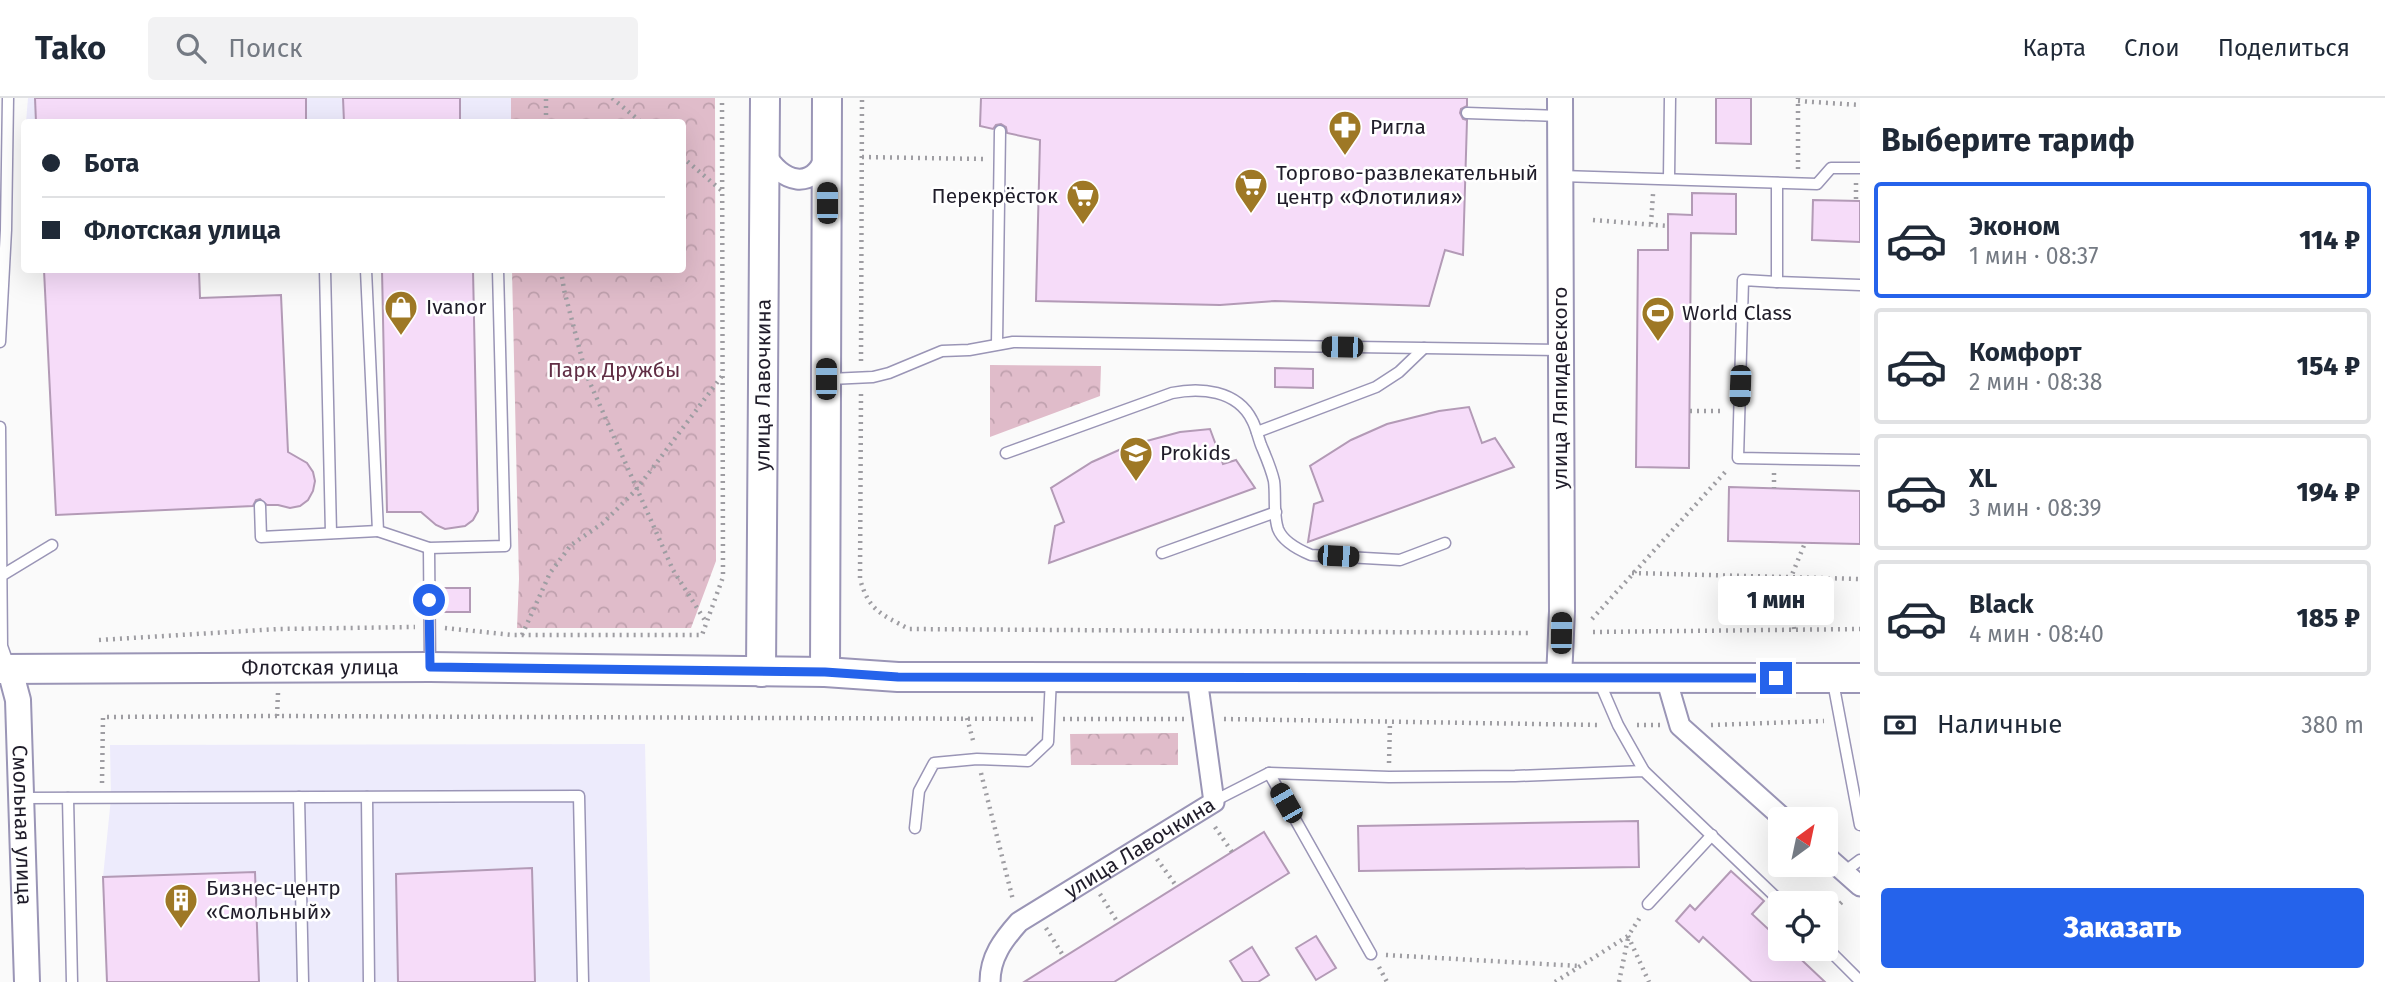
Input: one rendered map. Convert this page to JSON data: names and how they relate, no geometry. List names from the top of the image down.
{
  "streets": {
    "main road": ["улица Лавочкина", "Флотская улица"],
    "street": ["улица Ляпидевского", "Смольная улица"]
  },
  "crossings": [
    ["улица Лавочкина", "Флотская улица"],
    ["улица Ляпидевского", "Флотская улица"],
    ["Флотская улица", "Смольная улица"]
  ],
  "parks": ["Парк Дружбы"],
  "places": {
    "pharmacy": ["Ригла"],
    "supermarket": ["Торгово-развлекательный центр «Флотилия»", "Перекрёсток"],
    "shop": ["Ivanor"],
    "sports": ["World Class"],
    "school or university": ["Prokids"],
    "building": ["Бизнес-центр «Смольный»"]
  },
  "north": "top right",
  "page": {
    "header": "Tako",
    "search": "Поиск",
    "nav": ["Карта", "Слои", "Поделиться"],
    "heading": "Выберите тариф",
    "banner": ["Бота", "Флотская улица"],
    "list": [
      {
        "name": "Эконом",
        "note": "1 мин · 08:37",
        "value": "114 ₽"
      },
      {
        "name": "Комфорт",
        "note": "2 мин · 08:38",
        "value": "154 ₽"
      },
      {
        "name": "XL",
        "note": "3 мин · 08:39",
        "value": "194 ₽"
      },
      {
        "name": "Black",
        "note": "4 мин · 08:40",
        "value": "185 ₽"
      }
    ],
    "bubble": "1 мин",
    "pay": ["Наличные", "380 m"],
    "buttons": "Заказать"
  }
}
